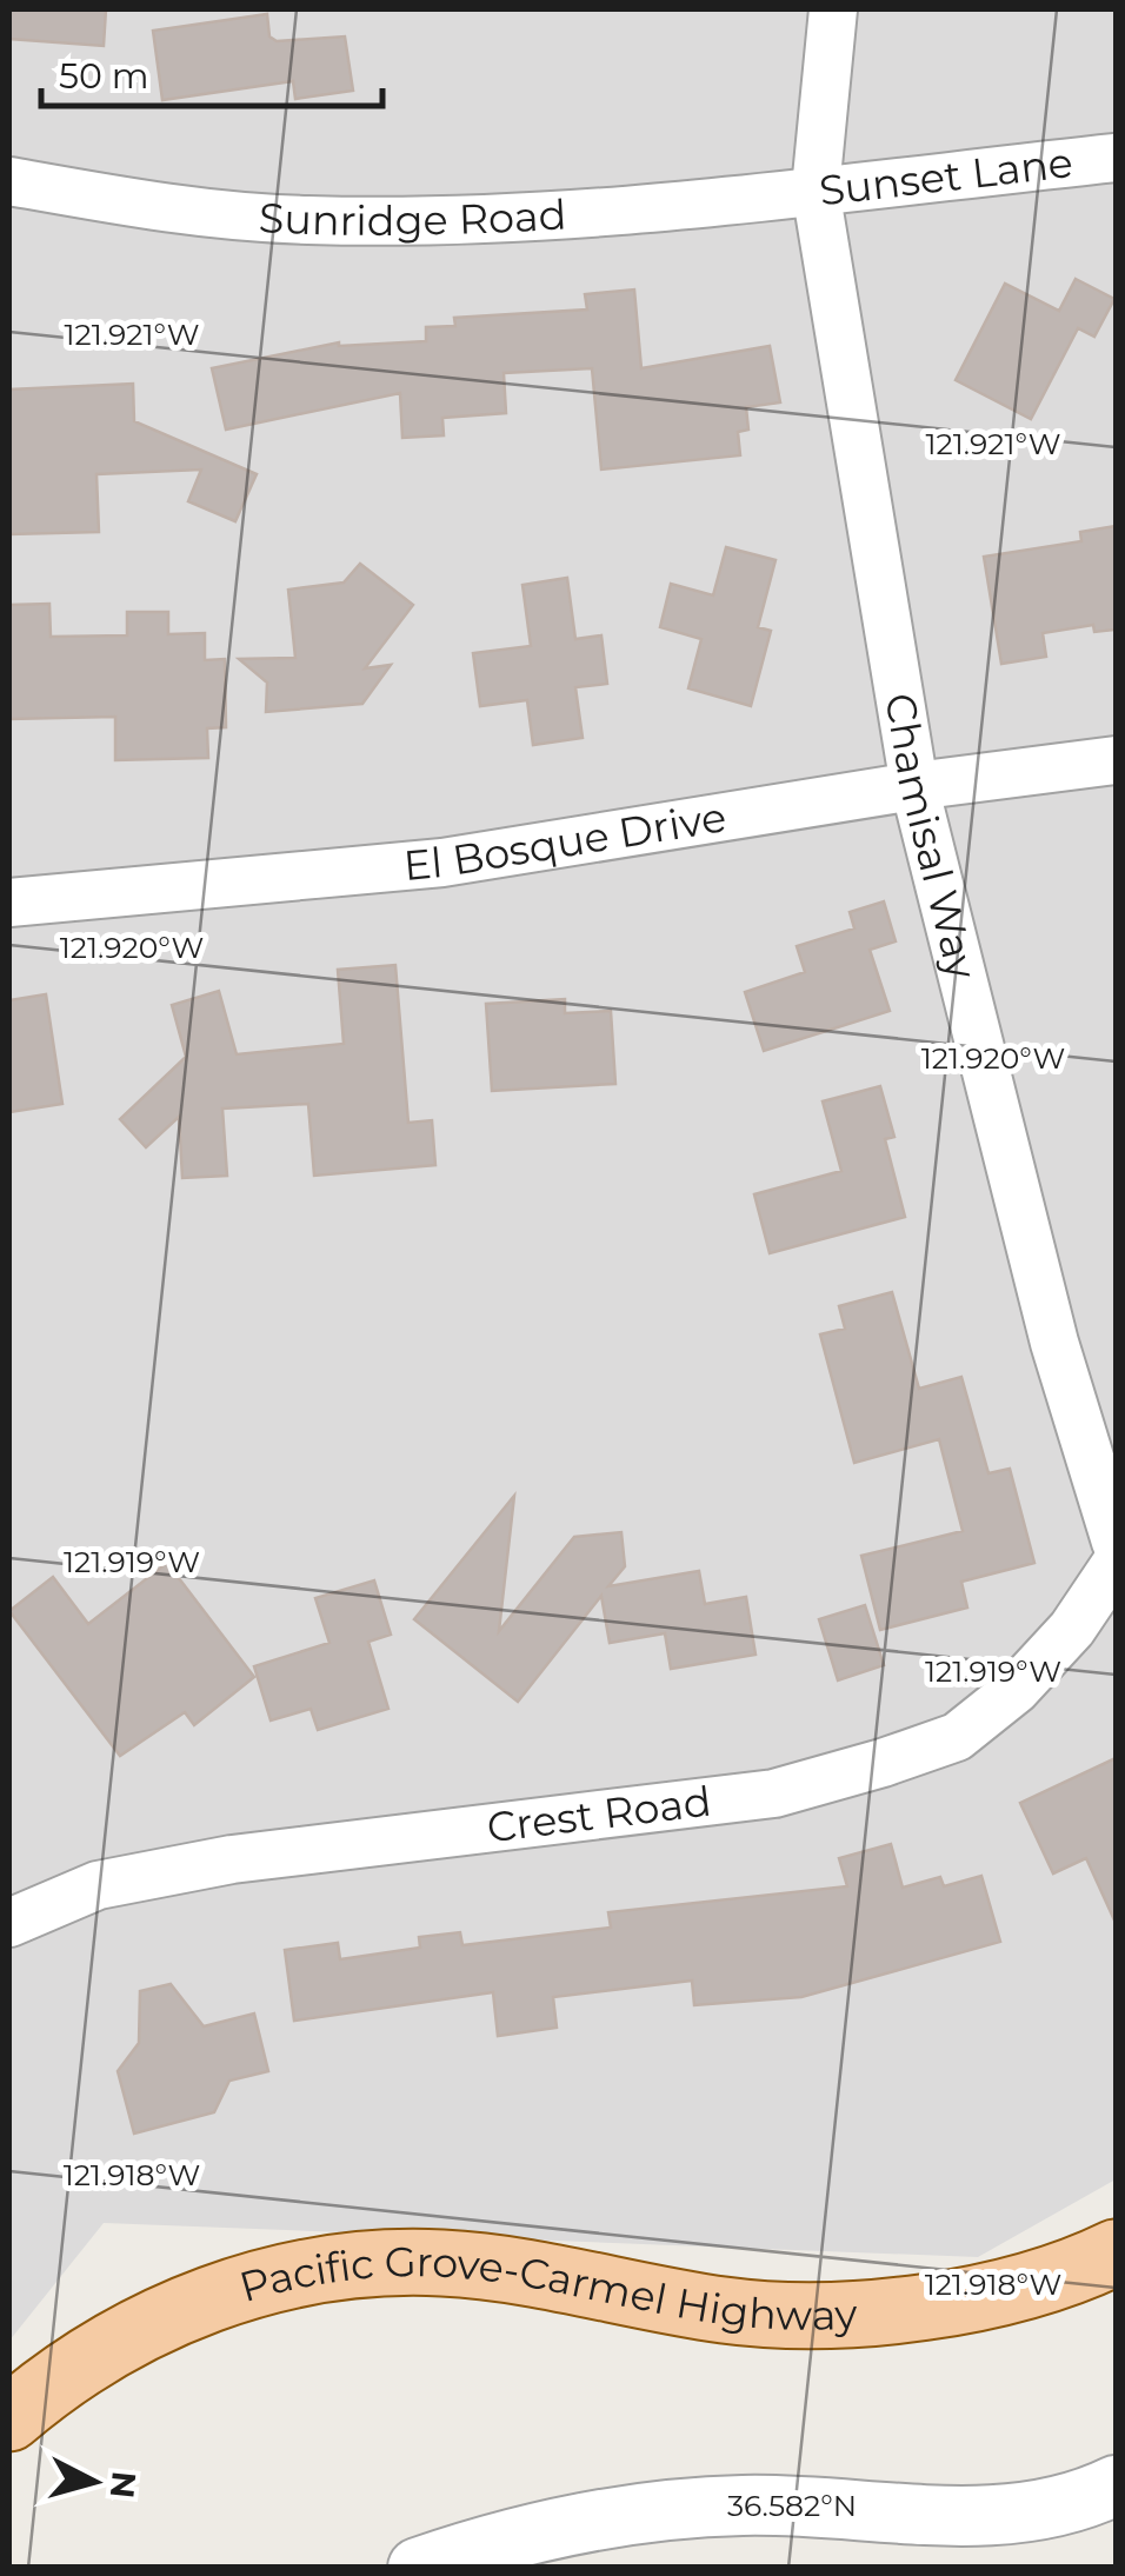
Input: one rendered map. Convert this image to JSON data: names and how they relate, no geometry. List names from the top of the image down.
{
  "streets": {
    "main road": ["Pacific Grove-Carmel Highway"],
    "street": [
      "Sunset Lane",
      "Sunridge Road",
      "Chamisal Way",
      "El Bosque Drive",
      "Crest Road"
    ]
  },
  "crossings": [
    ["Sunset Lane", "Sunridge Road"],
    ["Sunset Lane", "Chamisal Way"],
    ["Sunridge Road", "Chamisal Way"],
    ["Chamisal Way", "El Bosque Drive"]
  ],
  "scale_bar": "50 m",
  "north": "right",
  "coordinates": [
    "121.921°W",
    "121.920°W",
    "121.919°W",
    "121.918°W",
    "36.582°N"
  ]
}
